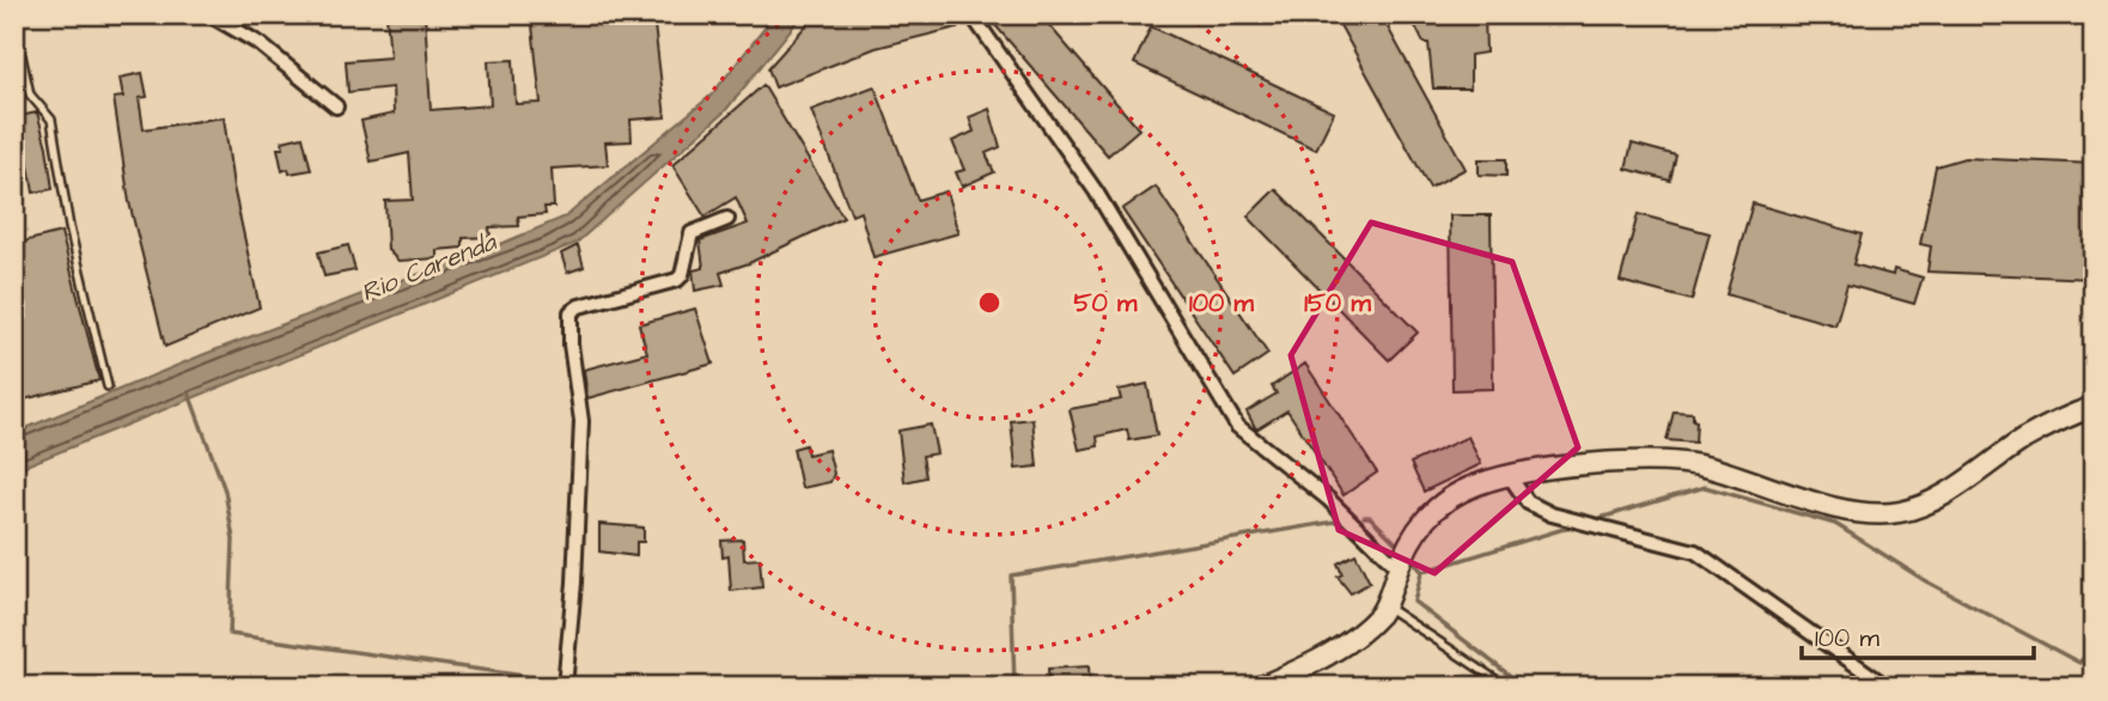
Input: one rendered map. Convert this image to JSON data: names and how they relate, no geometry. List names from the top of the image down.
{
  "water": ["Rio Carenda"],
  "scale_bar": "100 m",
  "rings": ["50 m", "100 m", "150 m"]
}
